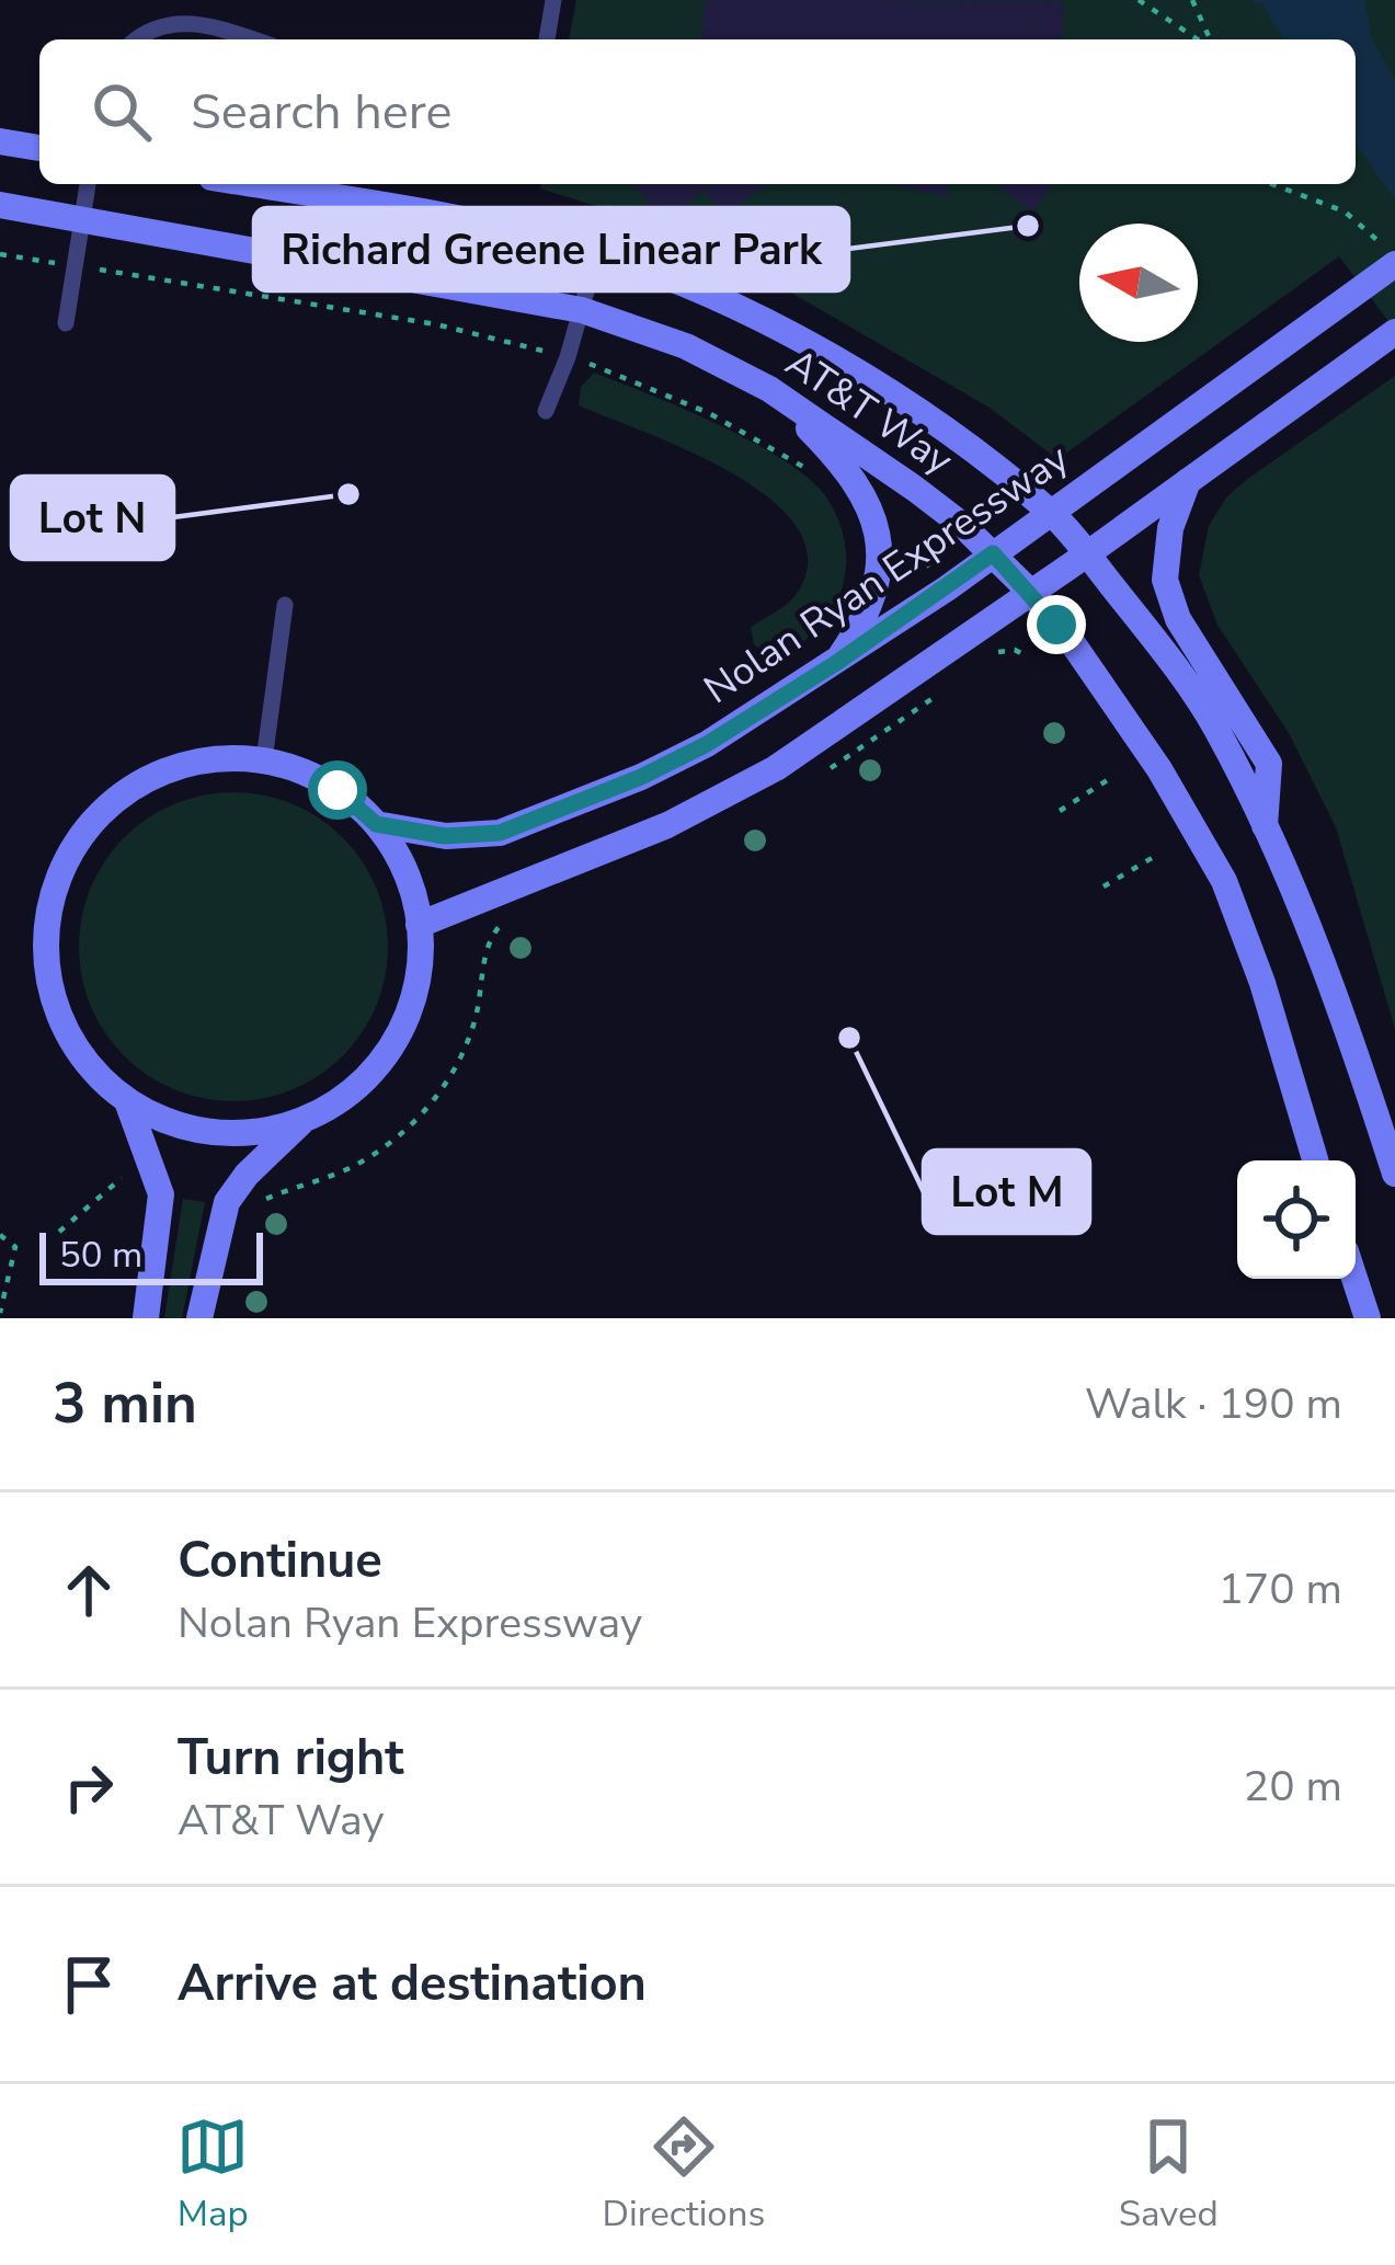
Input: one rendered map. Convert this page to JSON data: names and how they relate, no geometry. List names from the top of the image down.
{
  "streets": {
    "main road": ["AT&T Way", "Nolan Ryan Expressway"]
  },
  "crossings": [
    ["AT&T Way", "Nolan Ryan Expressway"]
  ],
  "places": ["Richard Greene Linear Park", "Lot N", "Lot M"],
  "scale_bar": "50 m",
  "north": "left",
  "page": {
    "search": "Search here",
    "scale": "50 m",
    "heading": ["3 min", "Walk · 190 m"],
    "list": [
      ["Continue", "Nolan Ryan Expressway", "170 m"],
      ["Turn right", "AT&T Way", "20 m"],
      "Arrive at destination"
    ],
    "nav": ["Map", "Directions", "Saved"]
  }
}
